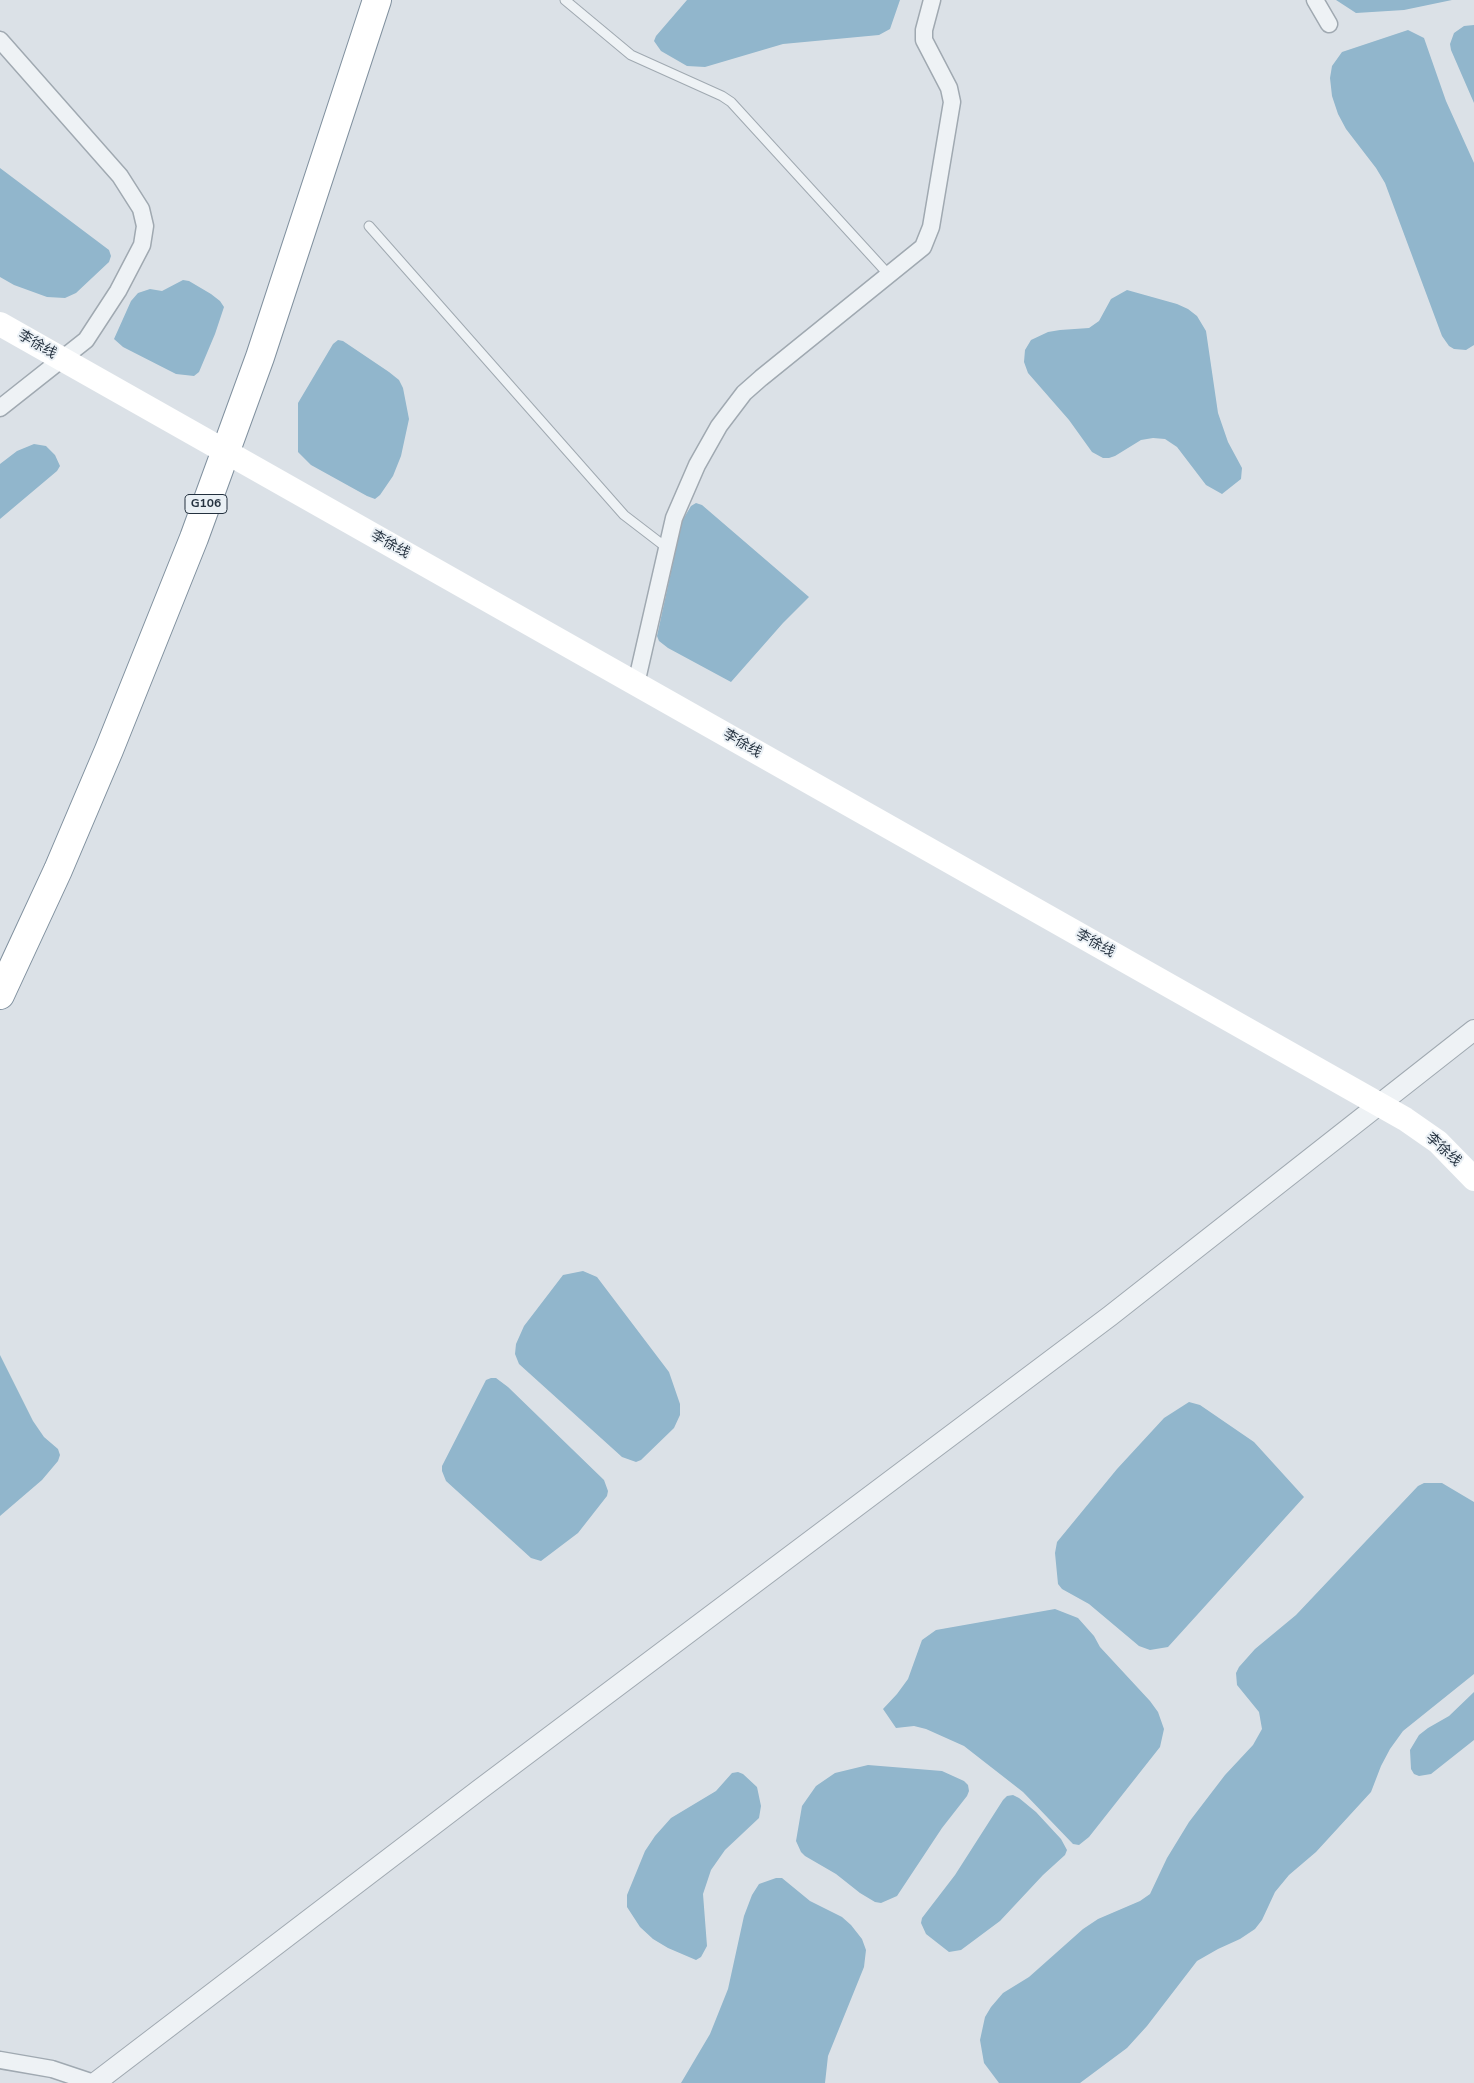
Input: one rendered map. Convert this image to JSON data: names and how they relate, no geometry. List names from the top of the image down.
{
  "streets": {
    "highway": ["G106"],
    "main road": ["李徐线"]
  },
  "crossings": [
    ["李徐线", "G106"]
  ]
}
